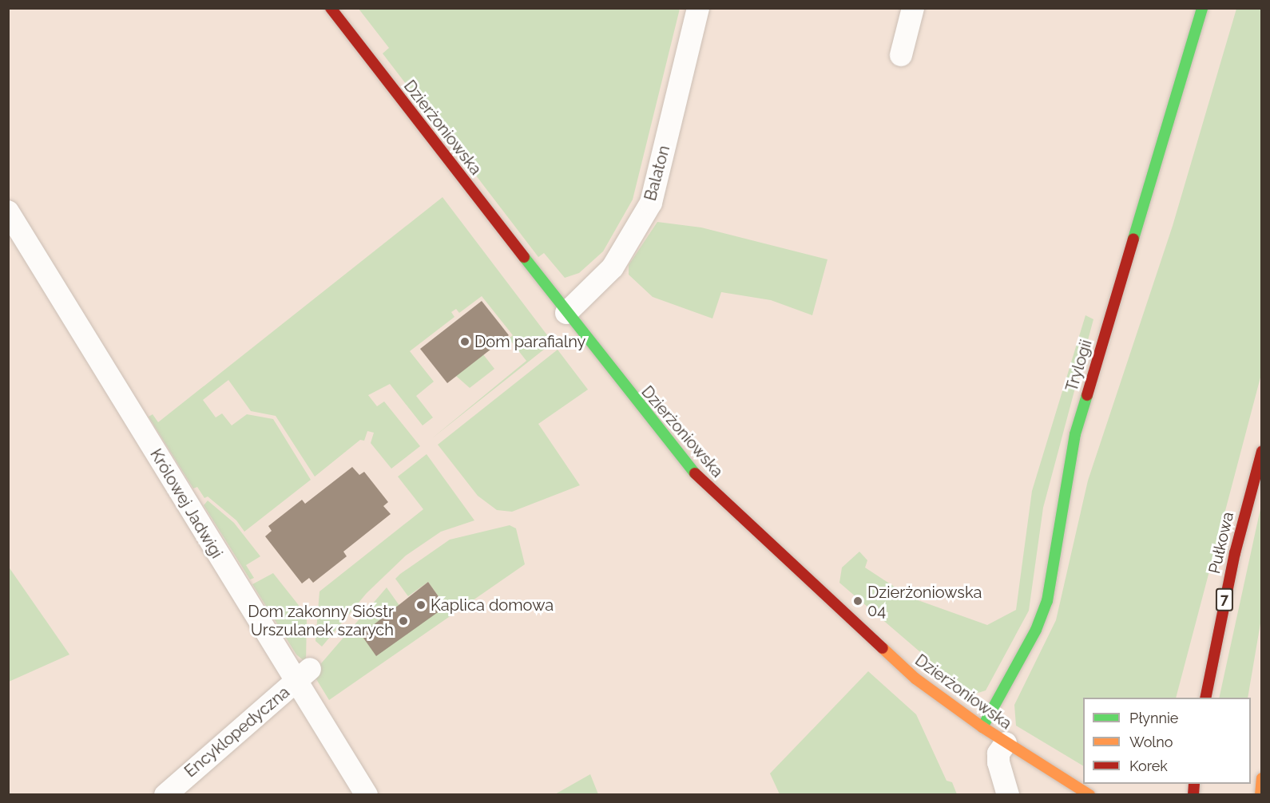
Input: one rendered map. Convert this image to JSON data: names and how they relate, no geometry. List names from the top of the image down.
{
  "streets": {
    "main road": [
      "Dzierżoniowska",
      "Trylogii",
      "Pułkowa",
      "7"
    ],
    "street": ["Balaton", "Królowej Jadwigi", "Encyklopedyczna"]
  },
  "crossings": [
    ["Dzierżoniowska", "Balaton"],
    ["Dzierżoniowska", "Trylogii"],
    ["Królowej Jadwigi", "Encyklopedyczna"]
  ],
  "places": [
    "Dom parafialny",
    "Dzierżoniowska 04",
    "Kaplica domowa",
    "Dom zakonny Sióstr Urszulanek szarych"
  ],
  "legend": ["Płynnie", "Wolno", "Korek"]
}
